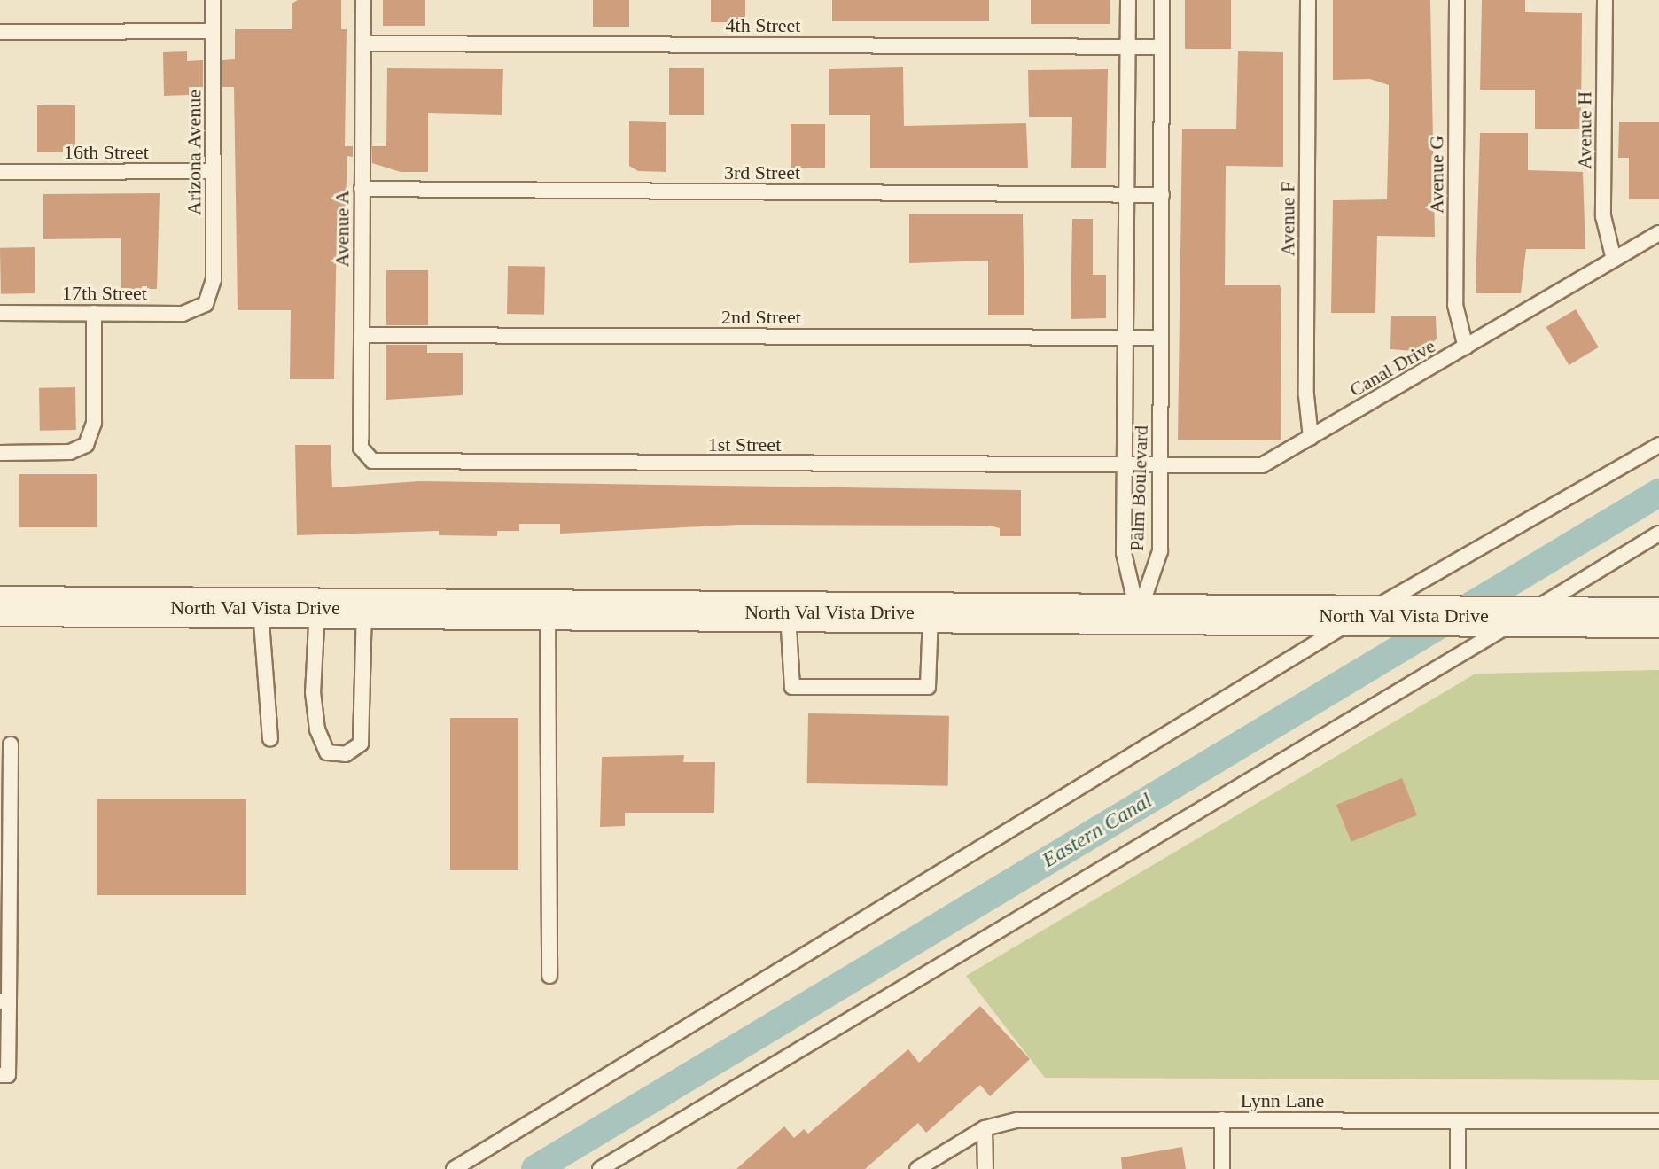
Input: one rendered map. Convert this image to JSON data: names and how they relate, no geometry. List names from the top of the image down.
{
  "streets": {
    "main road": ["North Val Vista Drive"],
    "lane": [
      "4th Street",
      "Avenue H",
      "16th Street",
      "Arizona Avenue",
      "3rd Street",
      "Avenue G",
      "Avenue F",
      "Avenue A",
      "17th Street",
      "2nd Street",
      "Canal Drive",
      "1st Street",
      "Palm Boulevard",
      "Lynn Lane"
    ]
  },
  "crossings": [
    ["4th Street", "Avenue A"],
    ["4th Street", "Palm Boulevard"],
    ["Avenue H", "Canal Drive"],
    ["16th Street", "Arizona Avenue"],
    ["Arizona Avenue", "17th Street"],
    ["3rd Street", "Avenue A"],
    ["3rd Street", "Palm Boulevard"],
    ["Avenue G", "Canal Drive"],
    ["Avenue F", "Canal Drive"],
    ["Avenue A", "2nd Street"],
    ["Avenue A", "1st Street"],
    ["2nd Street", "Palm Boulevard"],
    ["Canal Drive", "1st Street"],
    ["Canal Drive", "Palm Boulevard"],
    ["1st Street", "Palm Boulevard"],
    ["Palm Boulevard", "North Val Vista Drive"]
  ],
  "water": ["Eastern Canal"]
}
